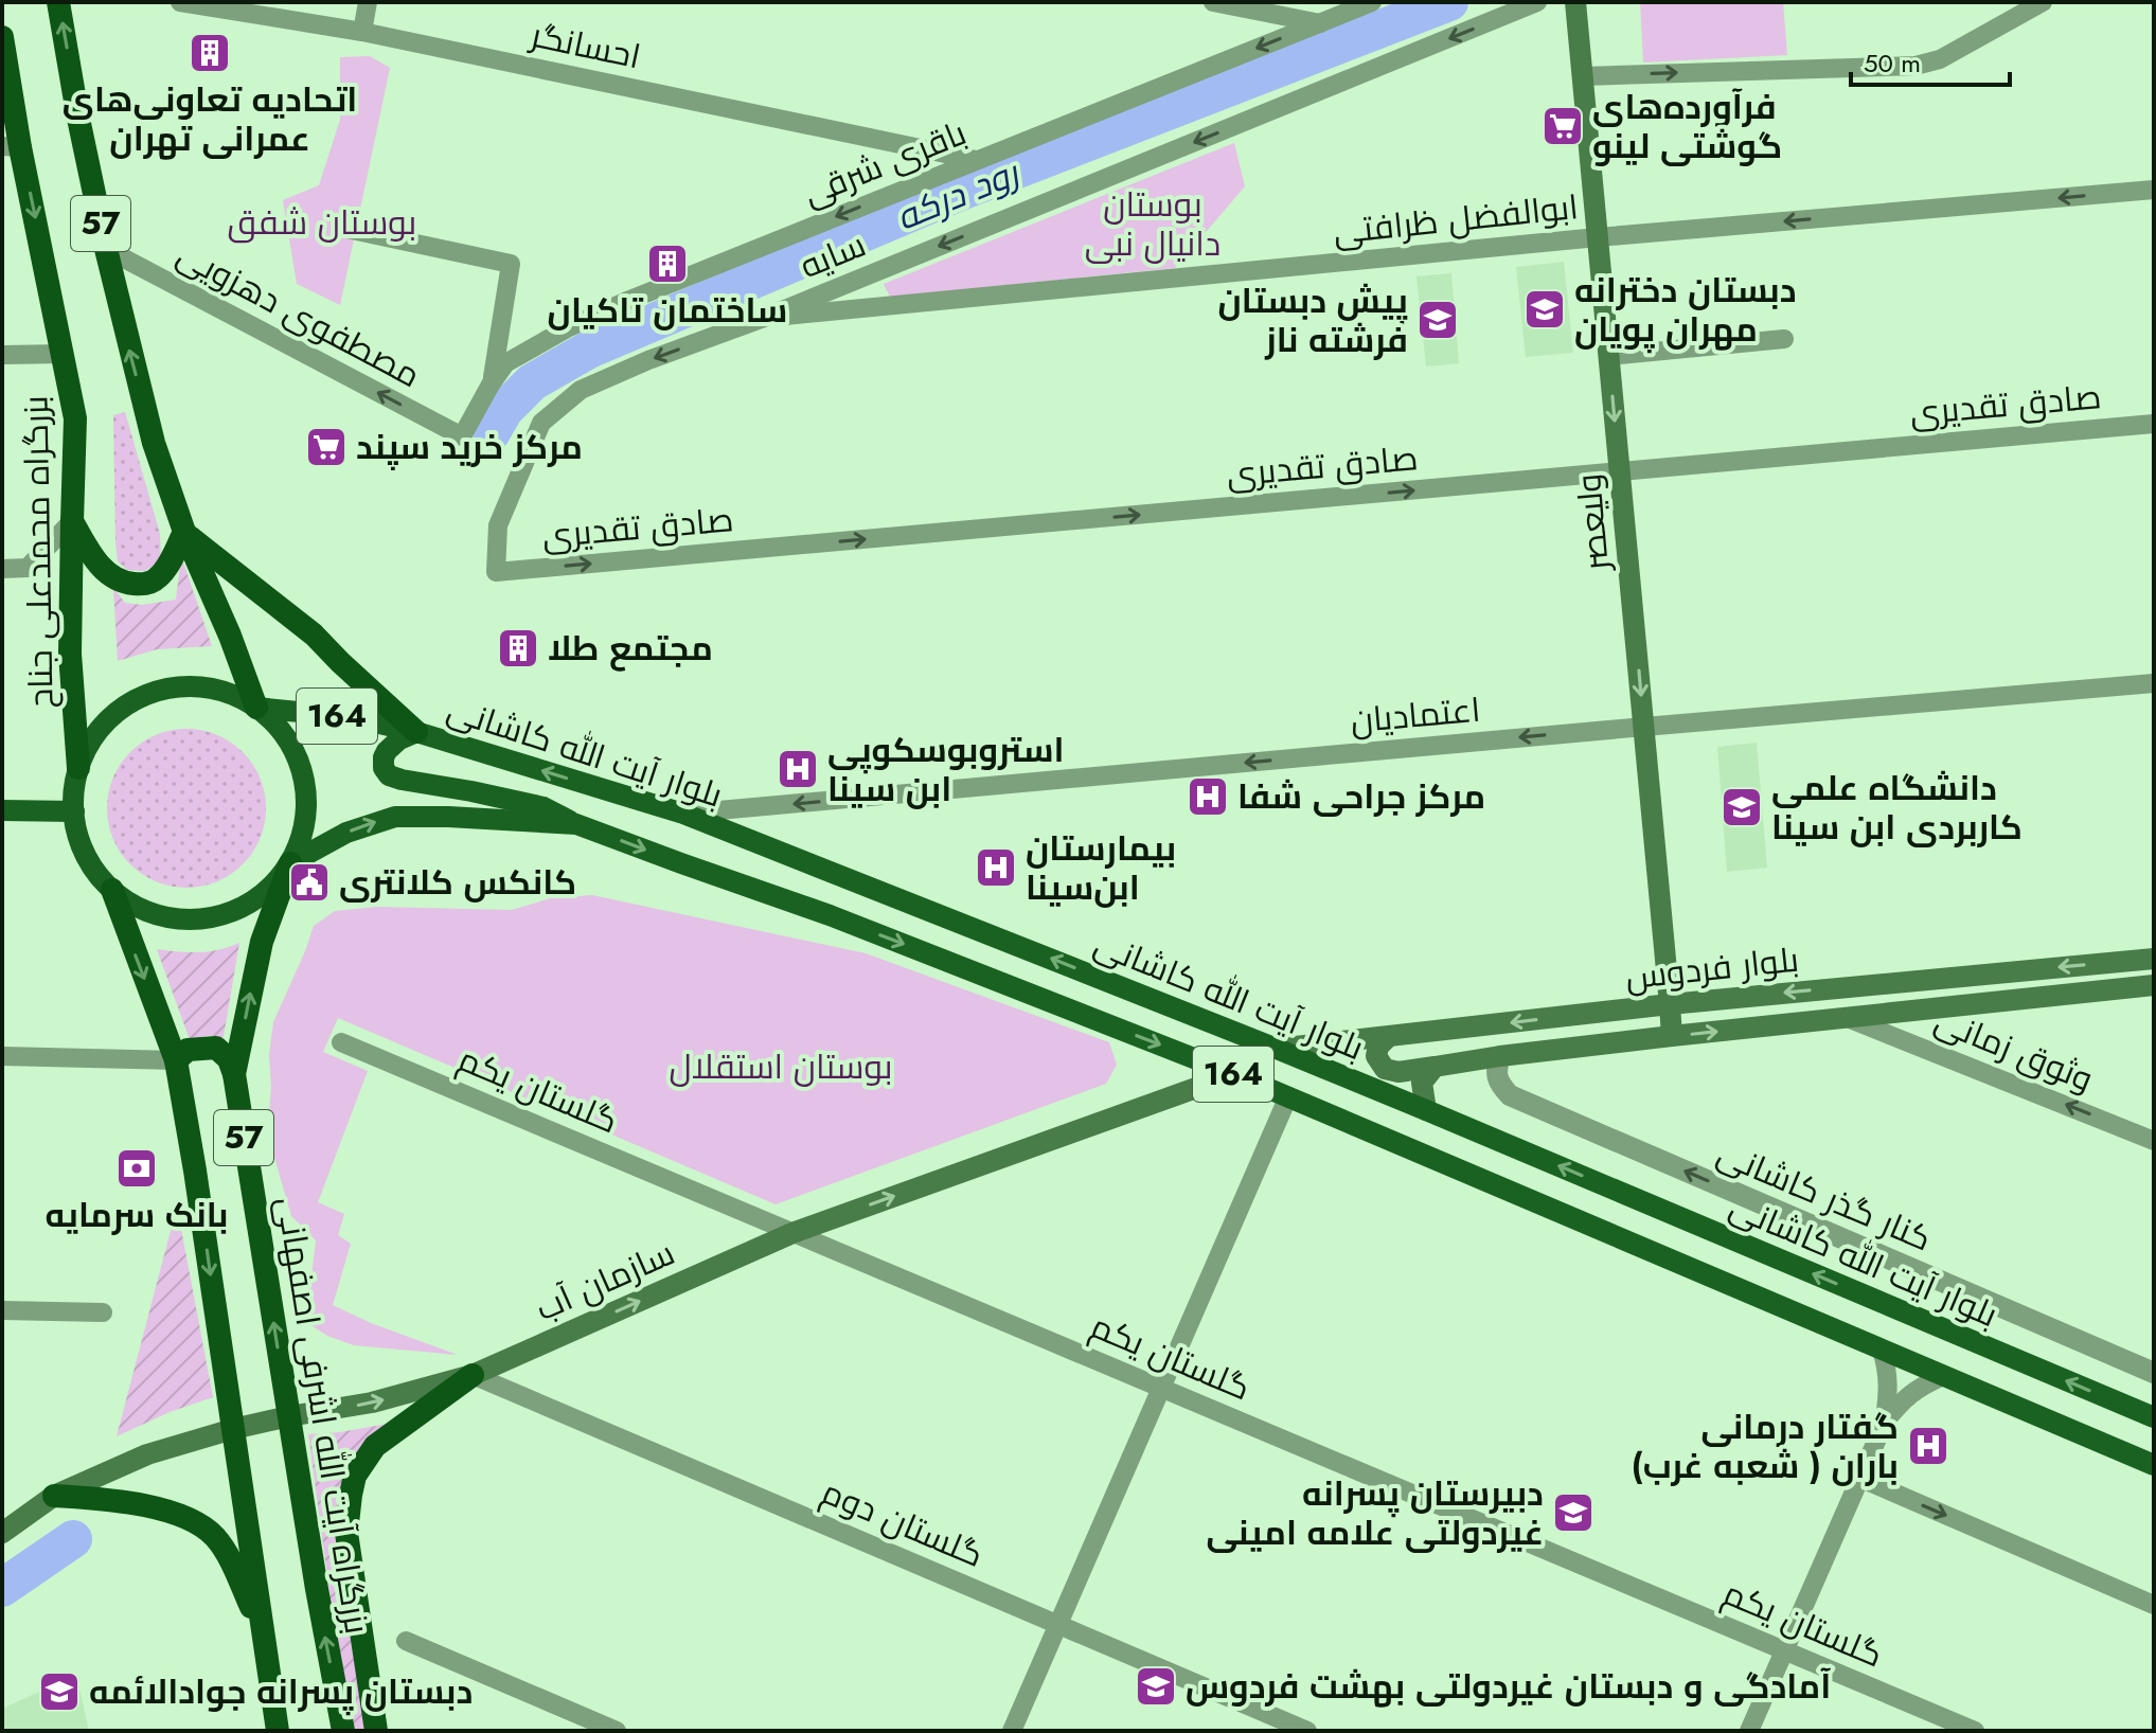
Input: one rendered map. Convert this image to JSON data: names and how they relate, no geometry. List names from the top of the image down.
{
  "streets": {
    "highway": ["57", "بزرگراه محمدعلی جناح", "بزرگراه آیت الله اشرفی اصفهانی"],
    "main road": [
      "ولیعصر",
      "164",
      "بلوار آیت الله کاشانی",
      "بلوار فردوس",
      "سازمان آب"
    ],
    "street": [
      "احسانگر",
      "باقری شرقی",
      "ابوالفضل ظرافتی",
      "سایه",
      "مصطفوی دهزویی",
      "صادق تقدیری",
      "اعتمادیان",
      "وثوق زمانی",
      "گلستان یکم",
      "کنار گذر کاشانی",
      "گلستان دوم"
    ]
  },
  "crossings": [
    ["احسانگر", "باقری شرقی"],
    ["باقری شرقی", "مصطفوی دهزویی"],
    ["ابوالفضل ظرافتی", "سایه"],
    ["ابوالفضل ظرافتی", "ولیعصر"],
    ["57", "مصطفوی دهزویی"],
    ["57", "بزرگراه محمدعلی جناح"],
    ["57", "بلوار آیت الله کاشانی"],
    ["57", "سازمان آب"],
    ["57", "بزرگراه آیت الله اشرفی اصفهانی"],
    ["سایه", "صادق تقدیری"],
    ["صادق تقدیری", "ولیعصر"],
    ["ولیعصر", "اعتمادیان"],
    ["ولیعصر", "بلوار فردوس"],
    ["بزرگراه محمدعلی جناح", "بلوار آیت الله کاشانی"],
    ["بزرگراه محمدعلی جناح", "بزرگراه آیت الله اشرفی اصفهانی"],
    ["اعتمادیان", "بلوار آیت الله کاشانی"],
    ["بلوار آیت الله کاشانی", "بلوار فردوس"],
    ["بلوار آیت الله کاشانی", "سازمان آب"],
    ["بلوار آیت الله کاشانی", "بزرگراه آیت الله اشرفی اصفهانی"],
    ["بلوار فردوس", "وثوق زمانی"],
    ["بلوار فردوس", "کنار گذر کاشانی"],
    ["گلستان یکم", "سازمان آب"],
    ["سازمان آب", "بزرگراه آیت الله اشرفی اصفهانی"],
    ["سازمان آب", "گلستان دوم"]
  ],
  "one_way": [
    "باقری شرقی",
    "سایه",
    "مصطفوی دهزویی",
    "صادق تقدیری",
    "ولیعصر",
    "اعتمادیان",
    "وثوق زمانی",
    "کنار گذر کاشانی",
    "سازمان آب"
  ],
  "water": ["رود درکه"],
  "parks": ["بوستان دانیال نبی", "بوستان شفق", "بوستان استقلال"],
  "places": {
    "building": ["اتحادیه تعاونی‌های عمرانی تهران", "ساختمان تاکیان", "مجتمع طلا"],
    "supermarket": ["فرآورده‌های گوشتی لینو", "مرکز خرید سپند"],
    "school or university": [
      "دبستان دخترانه مهران پويان",
      "پیش دبستان فرشته ناز",
      "دانشگاه علمی کاربردی ابن سینا",
      "دبیرستان پسرانه غیردولتی علامه امینی",
      "آمادگی و دبستان غیردولتی بهشت فردوس",
      "دبستان پسرانه جوادالائمه"
    ],
    "hospital": [
      "استروبوسکوپی ابن سینا",
      "مرکز جراحی شفا",
      "بیمارستان ابن‌سینا",
      "گفتار درمانی باران ( شعبه غرب)"
    ],
    "public building": ["کانکس کلانتری"],
    "bank": ["بانک سرمایه"]
  },
  "scale_bar": "50 m"
}
